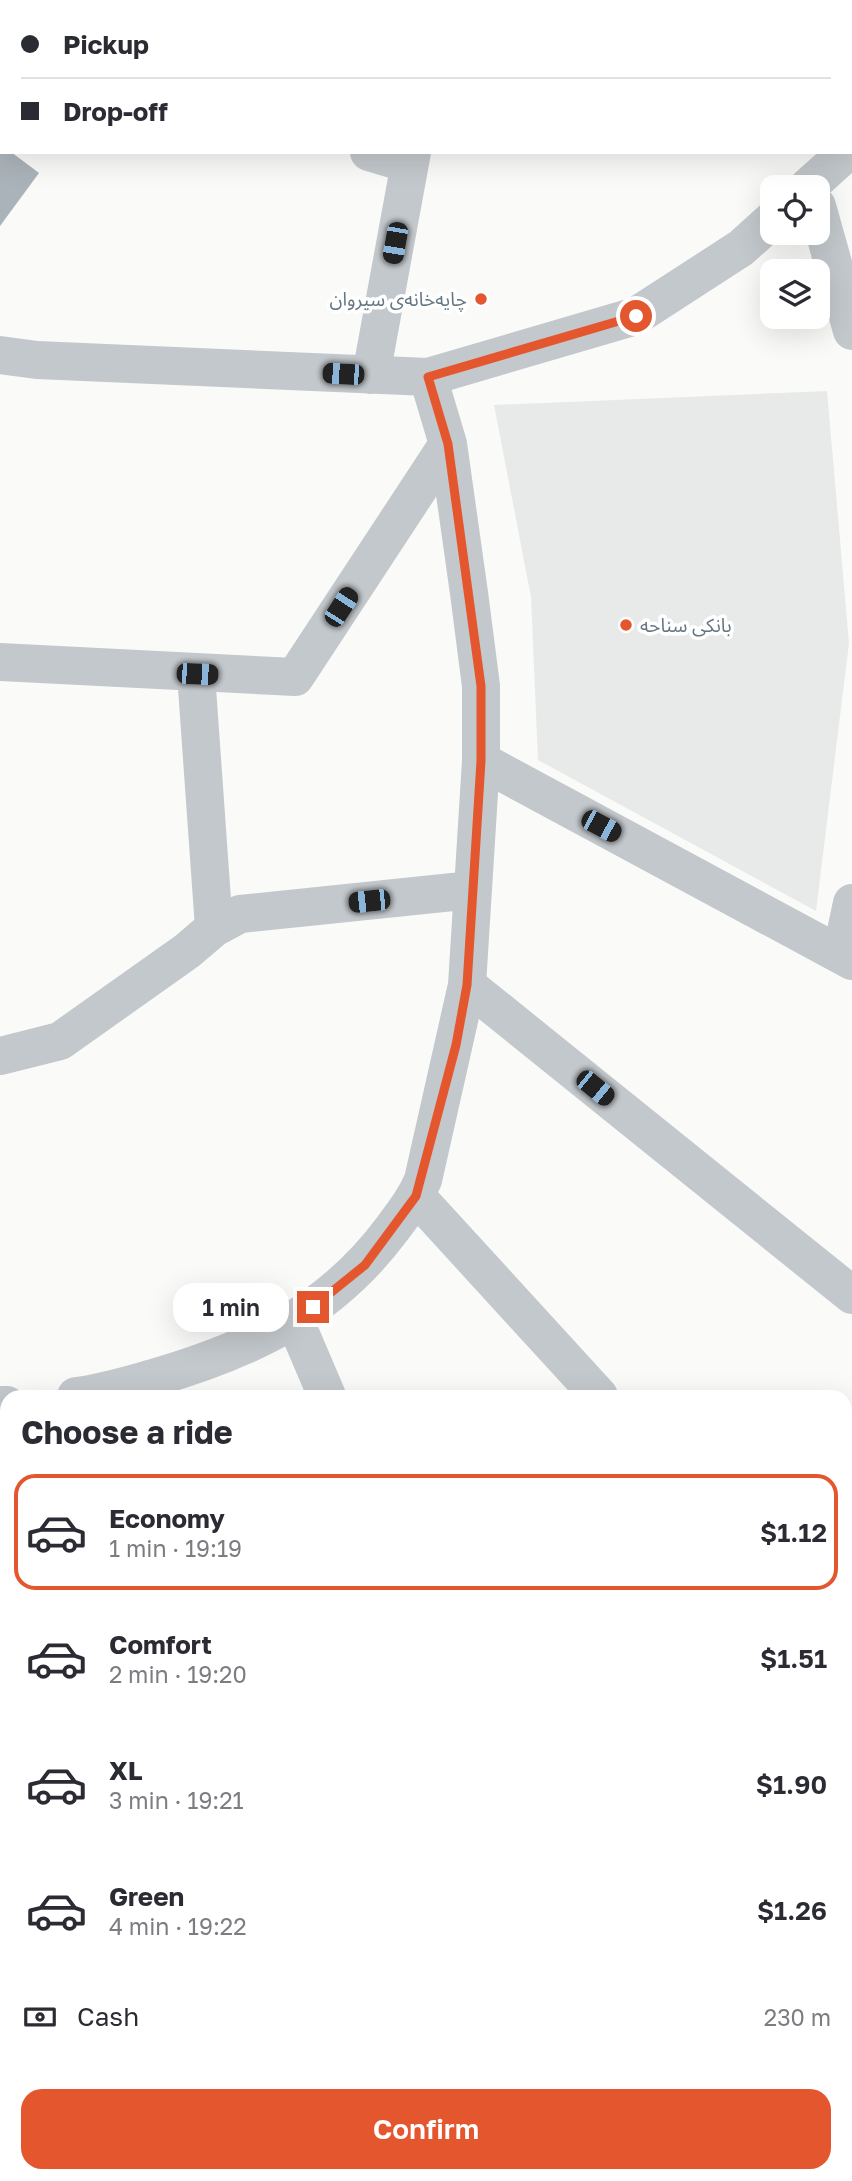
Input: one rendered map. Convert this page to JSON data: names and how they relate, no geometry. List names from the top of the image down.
{
  "places": ["چایەخانەی سیروان", "بانکی سناحە"],
  "page": {
    "banner": ["Pickup", "Drop-off"],
    "bubble": "1 min",
    "heading": "Choose a ride",
    "list": [
      {
        "name": "Economy",
        "note": "1 min · 19:19",
        "value": "$1.12"
      },
      {
        "name": "Comfort",
        "note": "2 min · 19:20",
        "value": "$1.51"
      },
      {
        "name": "XL",
        "note": "3 min · 19:21",
        "value": "$1.90"
      },
      {
        "name": "Green",
        "note": "4 min · 19:22",
        "value": "$1.26"
      }
    ],
    "pay": ["Cash", "230 m"],
    "buttons": "Confirm"
  }
}
